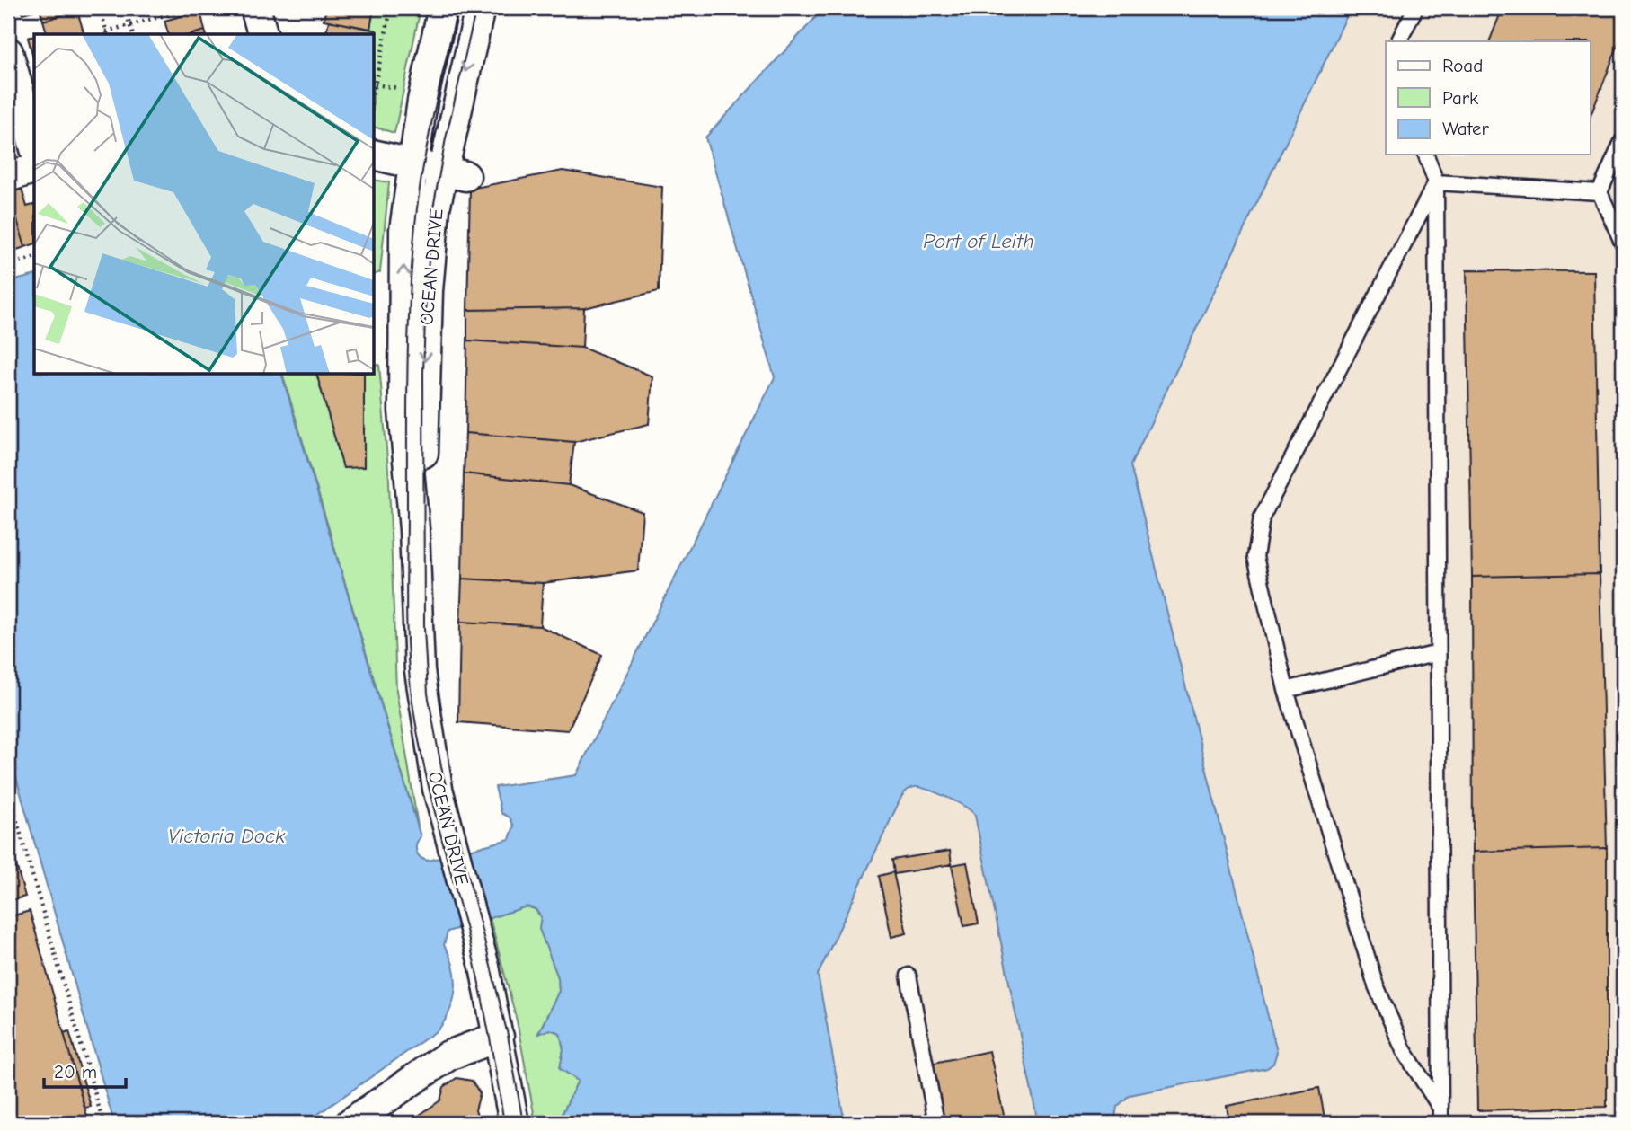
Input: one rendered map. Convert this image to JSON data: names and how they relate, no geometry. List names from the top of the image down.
{
  "streets": {
    "street": ["OCEAN DRIVE"]
  },
  "water": ["Port of Leith", "Victoria Dock"],
  "legend": ["Road", "Park", "Water"],
  "scale_bar": "20 m"
}
